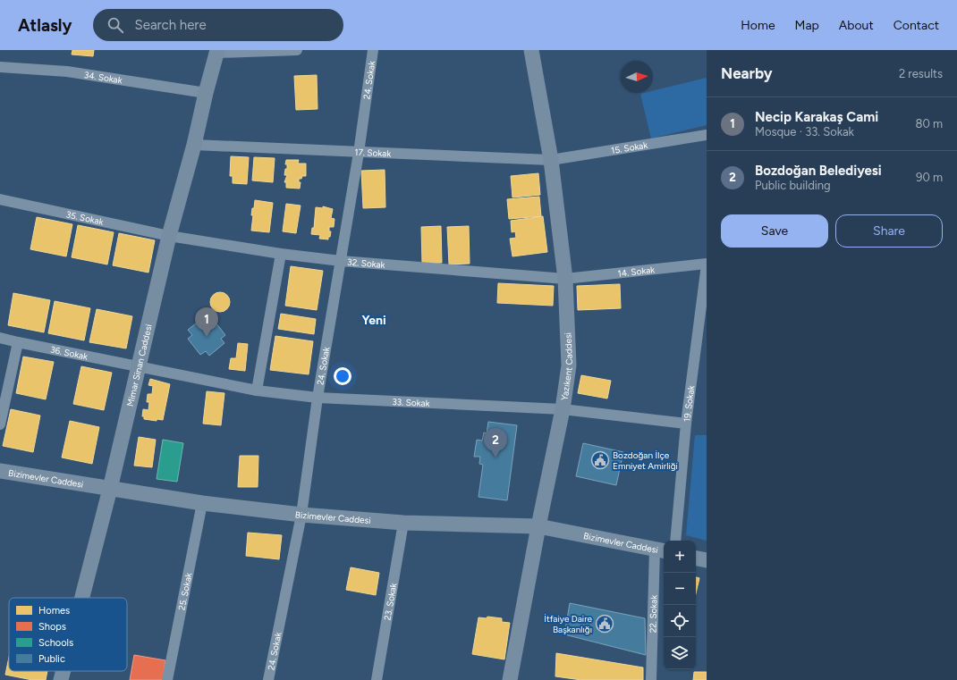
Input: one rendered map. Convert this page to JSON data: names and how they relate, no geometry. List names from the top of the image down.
{
  "streets": {
    "street": [
      "34. Sokak",
      "24. Sokak",
      "15. Sokak",
      "17. Sokak",
      "35. Sokak",
      "32. Sokak",
      "14. Sokak",
      "36. Sokak",
      "Mimar Sinan Caddesi",
      "Yazıkent Caddesi",
      "33. Sokak",
      "19. Sokak",
      "Bizimevler Caddesi",
      "25. Sokak",
      "23. Sokak",
      "22. Sokak"
    ]
  },
  "crossings": [
    ["34. Sokak", "Mimar Sinan Caddesi"],
    ["24. Sokak", "17. Sokak"],
    ["24. Sokak", "32. Sokak"],
    ["24. Sokak", "33. Sokak"],
    ["24. Sokak", "Bizimevler Caddesi"],
    ["15. Sokak", "17. Sokak"],
    ["15. Sokak", "Yazıkent Caddesi"],
    ["17. Sokak", "Mimar Sinan Caddesi"],
    ["17. Sokak", "Yazıkent Caddesi"],
    ["35. Sokak", "32. Sokak"],
    ["35. Sokak", "Mimar Sinan Caddesi"],
    ["32. Sokak", "14. Sokak"],
    ["32. Sokak", "Mimar Sinan Caddesi"],
    ["32. Sokak", "Yazıkent Caddesi"],
    ["14. Sokak", "Yazıkent Caddesi"],
    ["14. Sokak", "19. Sokak"],
    ["36. Sokak", "Mimar Sinan Caddesi"],
    ["36. Sokak", "33. Sokak"],
    ["Mimar Sinan Caddesi", "33. Sokak"],
    ["Mimar Sinan Caddesi", "Bizimevler Caddesi"],
    ["Yazıkent Caddesi", "33. Sokak"],
    ["Yazıkent Caddesi", "Bizimevler Caddesi"],
    ["33. Sokak", "19. Sokak"],
    ["Bizimevler Caddesi", "25. Sokak"],
    ["Bizimevler Caddesi", "23. Sokak"],
    ["Bizimevler Caddesi", "22. Sokak"]
  ],
  "districts": ["Yeni"],
  "places": {
    "public building": ["Bozdoğan İlçe Emniyet Amirliği", "İtfaiye Daire Başkanlığı"]
  },
  "legend": [
    "Homes",
    "Shops",
    "Schools",
    "Public"
  ],
  "north": "right",
  "page": {
    "header": "Atlasly",
    "search": "Search here",
    "nav": [
      "Home",
      "Map",
      "About",
      "Contact"
    ],
    "heading": ["Nearby", "2 results"],
    "list": [
      {
        "mark": "1",
        "name": "Necip Karakaş Cami",
        "note": "Mosque · 33. Sokak",
        "value": "80 m"
      },
      {
        "mark": "2",
        "name": "Bozdoğan Belediyesi",
        "note": "Public building",
        "value": "90 m"
      }
    ],
    "buttons": ["Save", "Share"],
    "pins": ["1", "2"],
    "map_buttons": ["+", "−"]
  }
}
